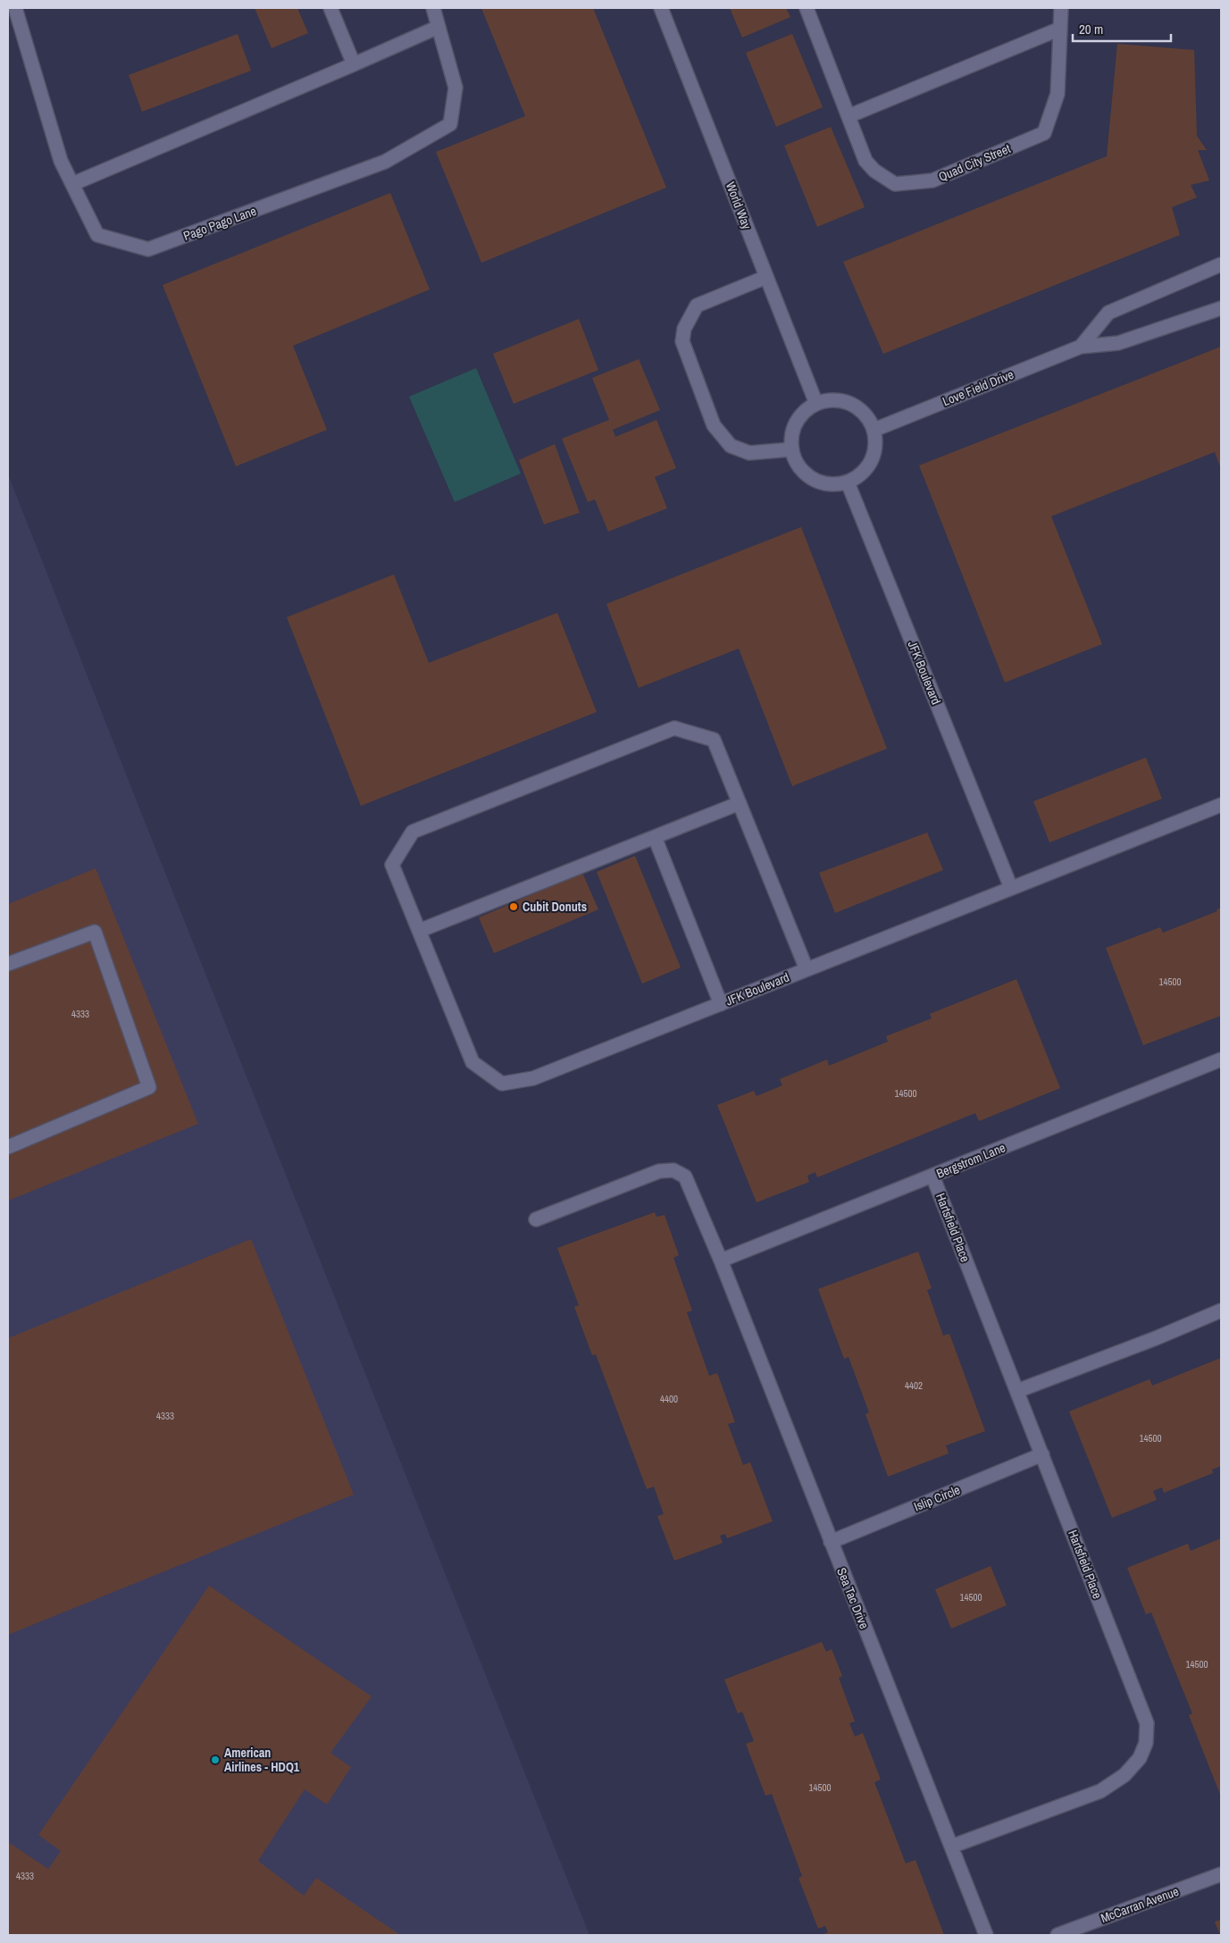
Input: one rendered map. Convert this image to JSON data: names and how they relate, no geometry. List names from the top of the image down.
{
  "streets": {
    "lane": [
      "Quad City Street",
      "World Way",
      "Pago Pago Lane",
      "Love Field Drive",
      "JFK Boulevard",
      "Bergstrom Lane",
      "Hartsfield Place",
      "Islip Circle",
      "Sea Tac Drive",
      "McCarran Avenue"
    ]
  },
  "crossings": [
    ["World Way", "Love Field Drive"],
    ["World Way", "JFK Boulevard"],
    ["Love Field Drive", "JFK Boulevard"],
    ["Bergstrom Lane", "Hartsfield Place"],
    ["Bergstrom Lane", "Sea Tac Drive"],
    ["Hartsfield Place", "Islip Circle"],
    ["Hartsfield Place", "Sea Tac Drive"],
    ["Islip Circle", "Sea Tac Drive"]
  ],
  "places": ["Cubit Donuts", "American Airlines - HDQ1"],
  "house_numbers": [
    "14500",
    "4333",
    "14500",
    "4402",
    "4400",
    "4333",
    "14500",
    "14500",
    "14500",
    "14500",
    "4333"
  ],
  "scale_bar": "20 m"
}
